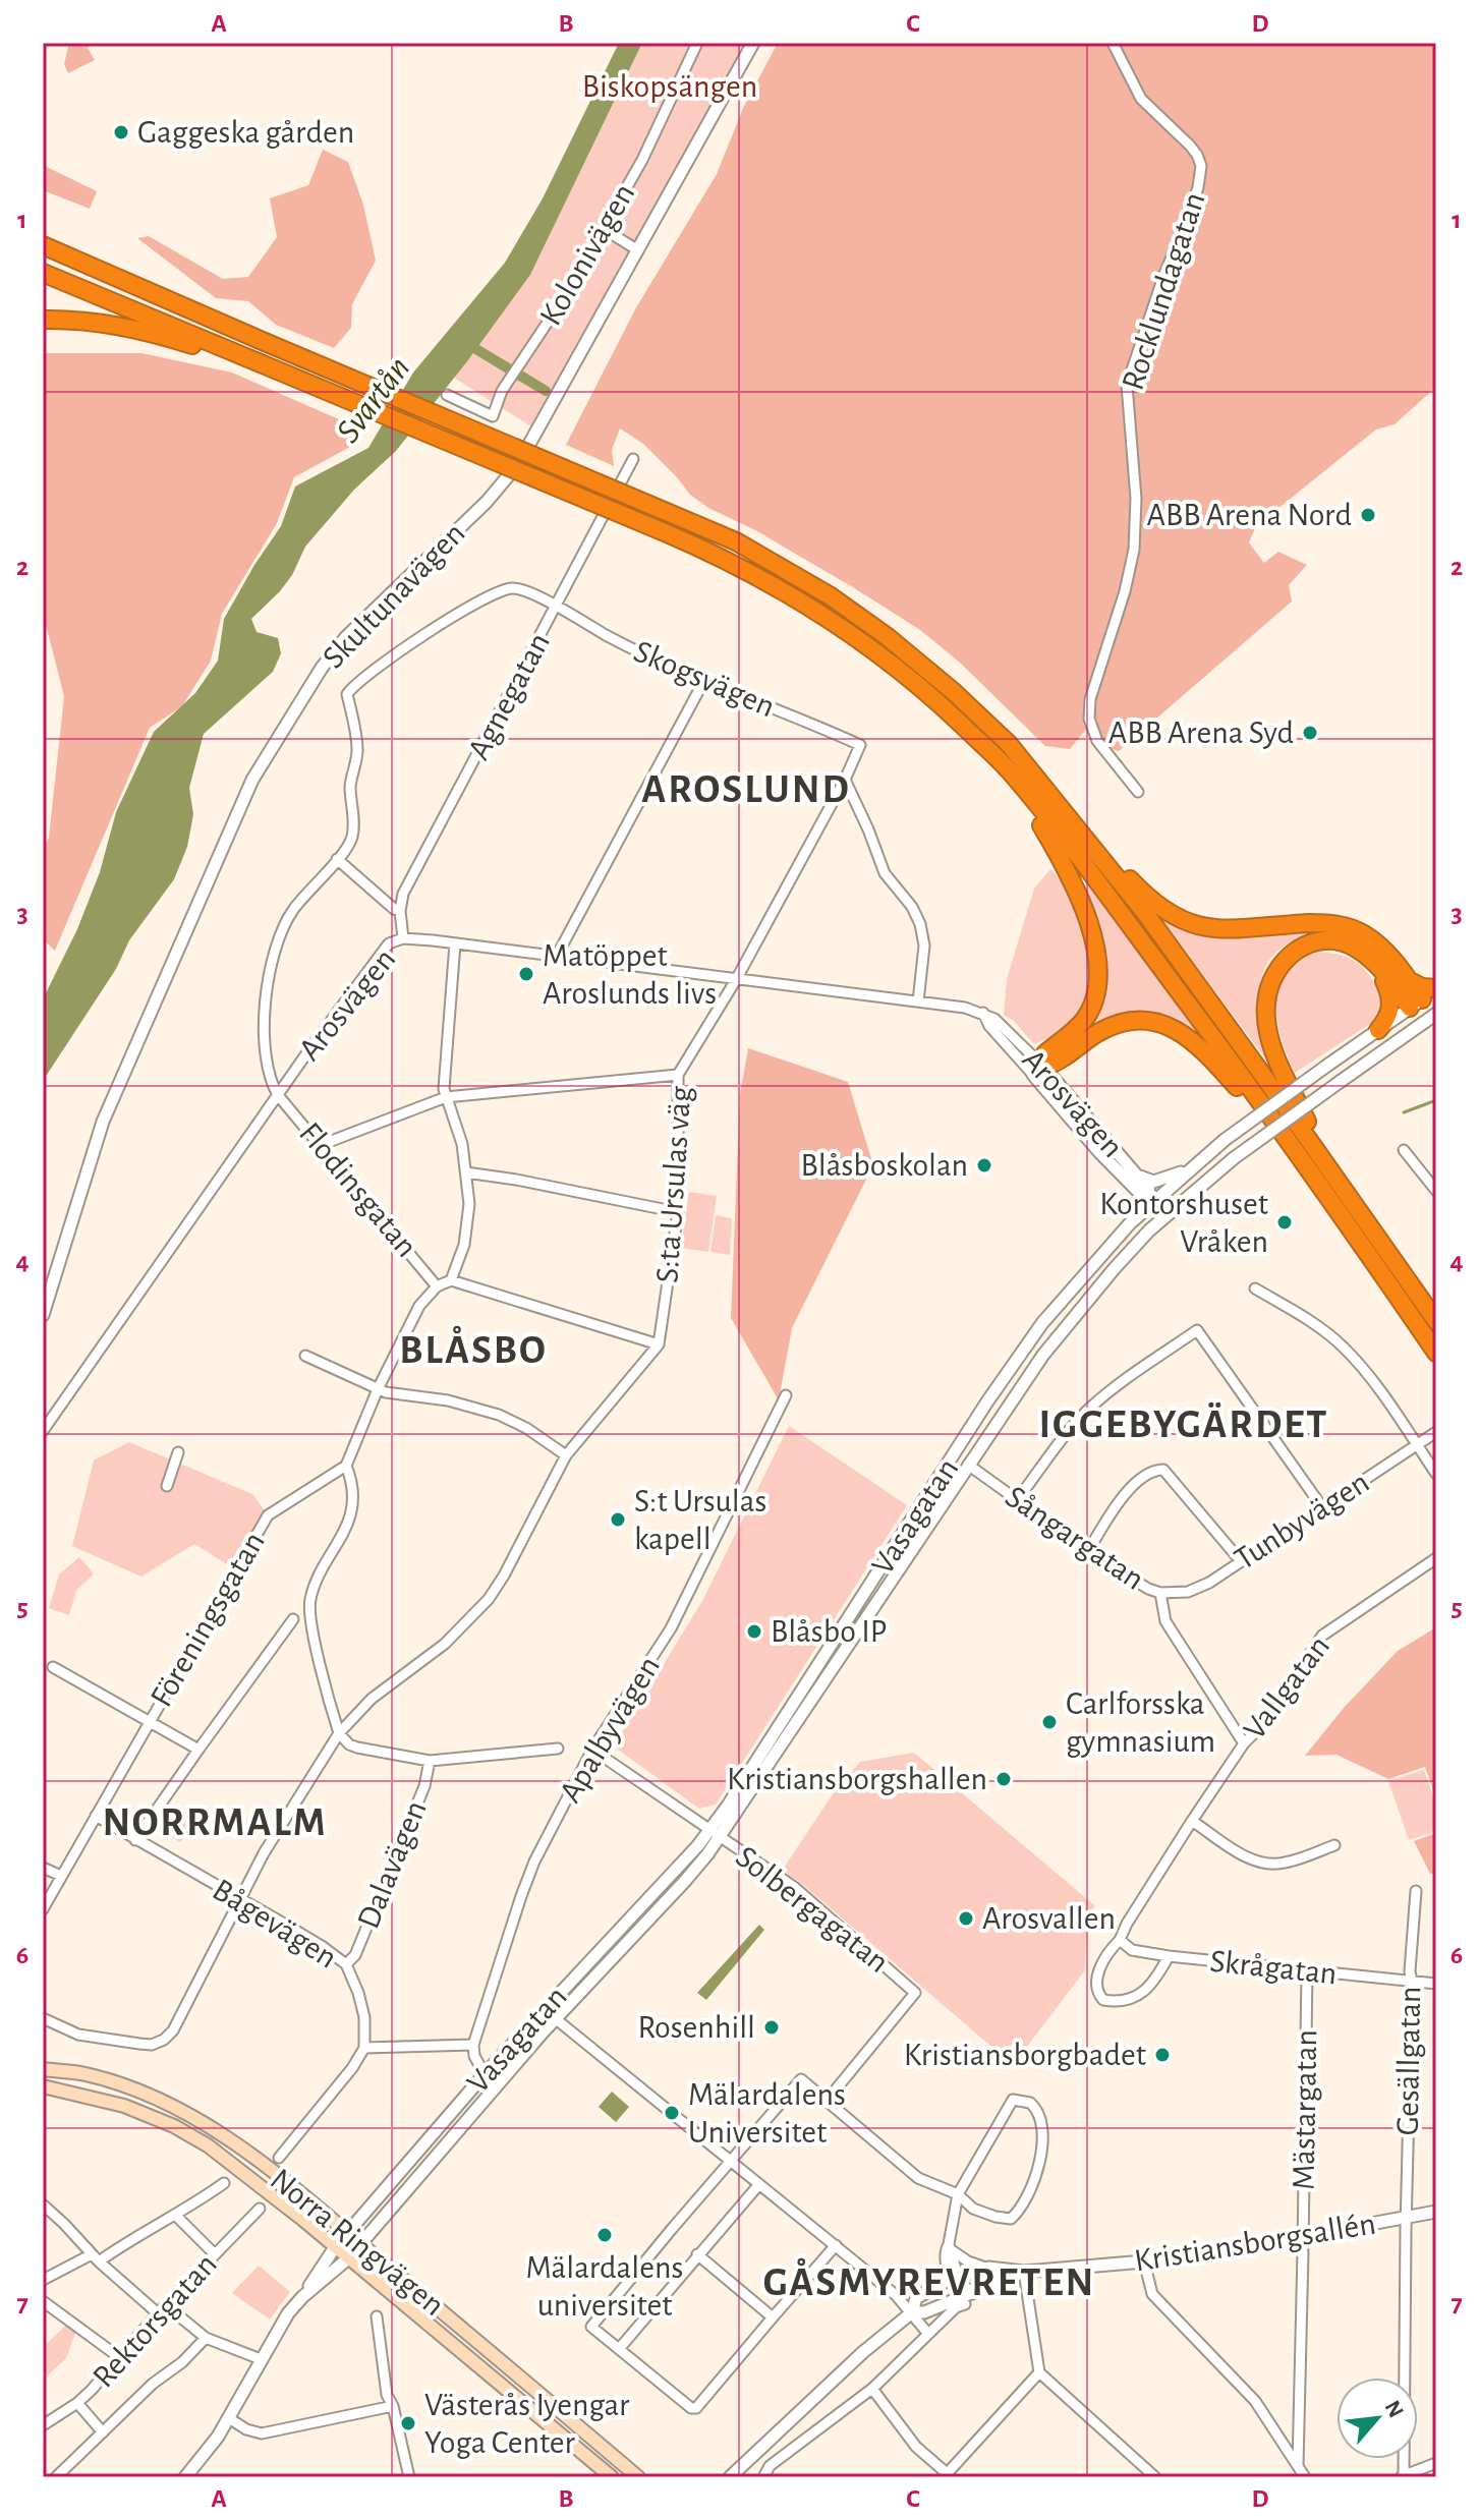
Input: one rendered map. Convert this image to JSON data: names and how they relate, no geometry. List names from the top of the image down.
{
  "streets": {
    "main road": ["Norra Ringvägen"],
    "street": [
      "Kolonivägen",
      "Rocklundagatan",
      "Skultunavägen",
      "Skogsvägen",
      "Agnegatan",
      "Arosvägen",
      "S:ta Ursulas väg",
      "Flodinsgatan",
      "Vasagatan",
      "Tunbyvägen",
      "Sångargatan",
      "Föreningsgatan",
      "Vallgatan",
      "Apalbyvägen",
      "Dalavägen",
      "Solbergagatan",
      "Bågevägen",
      "Skrågatan",
      "Gesällgatan",
      "Mästargatan",
      "Kristiansborgsallén",
      "Rektorsgatan"
    ]
  },
  "crossings": [
    ["Skogsvägen", "Agnegatan"],
    ["Skogsvägen", "S:ta Ursulas väg"],
    ["Agnegatan", "Arosvägen"],
    ["Arosvägen", "S:ta Ursulas väg"],
    ["Arosvägen", "Flodinsgatan"],
    ["Arosvägen", "Vasagatan"],
    ["S:ta Ursulas väg", "Flodinsgatan"],
    ["Vasagatan", "Sångargatan"],
    ["Vasagatan", "Solbergagatan"],
    ["Vasagatan", "Norra Ringvägen"],
    ["Tunbyvägen", "Sångargatan"],
    ["Sångargatan", "Vallgatan"],
    ["Föreningsgatan", "Bågevägen"],
    ["Vallgatan", "Skrågatan"],
    ["Apalbyvägen", "Solbergagatan"],
    ["Dalavägen", "Bågevägen"],
    ["Skrågatan", "Gesällgatan"],
    ["Skrågatan", "Mästargatan"],
    ["Gesällgatan", "Kristiansborgsallén"],
    ["Mästargatan", "Kristiansborgsallén"]
  ],
  "districts": [
    "AROSLUND",
    "BLÅSBO",
    "IGGEBYGÄRDET",
    "NORRMALM",
    "GÅSMYREVRETEN"
  ],
  "water": ["Svartån"],
  "parks": ["Biskopsängen"],
  "places": [
    "Gaggeska gården",
    "ABB Arena Nord",
    "ABB Arena Syd",
    "Matöppet Aroslunds livs",
    "Blåsboskolan",
    "Kontorshuset Vråken",
    "S:t Ursulas kapell",
    "Blåsbo IP",
    "Carlforsska gymnasium",
    "Kristiansborgshallen",
    "Arosvallen",
    "Rosenhill",
    "Kristiansborgbadet",
    "Mälardalens Universitet",
    "Mälardalens universitet",
    "Västerås Iyengar Yoga Center"
  ],
  "north": "top right",
  "grid": {
    "columns": [
      "A",
      "B",
      "C",
      "D"
    ],
    "rows": [
      "1",
      "2",
      "3",
      "4",
      "5",
      "6",
      "7"
    ]
  }
}
